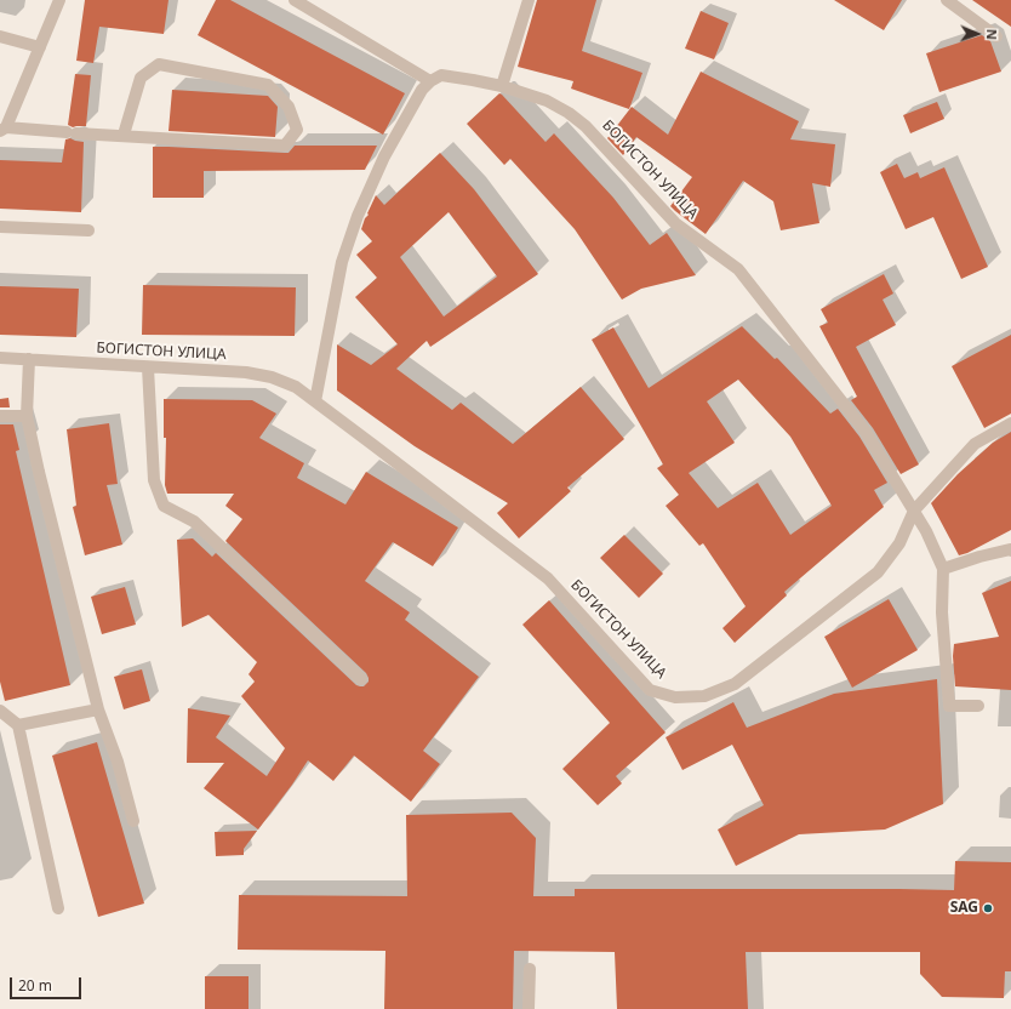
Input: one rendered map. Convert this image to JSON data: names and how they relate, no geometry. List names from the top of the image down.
{
  "streets": {
    "street": ["БОГИСТОН УЛИЦА"]
  },
  "places": ["SAG"],
  "scale_bar": "20 m",
  "north": "right"
}
